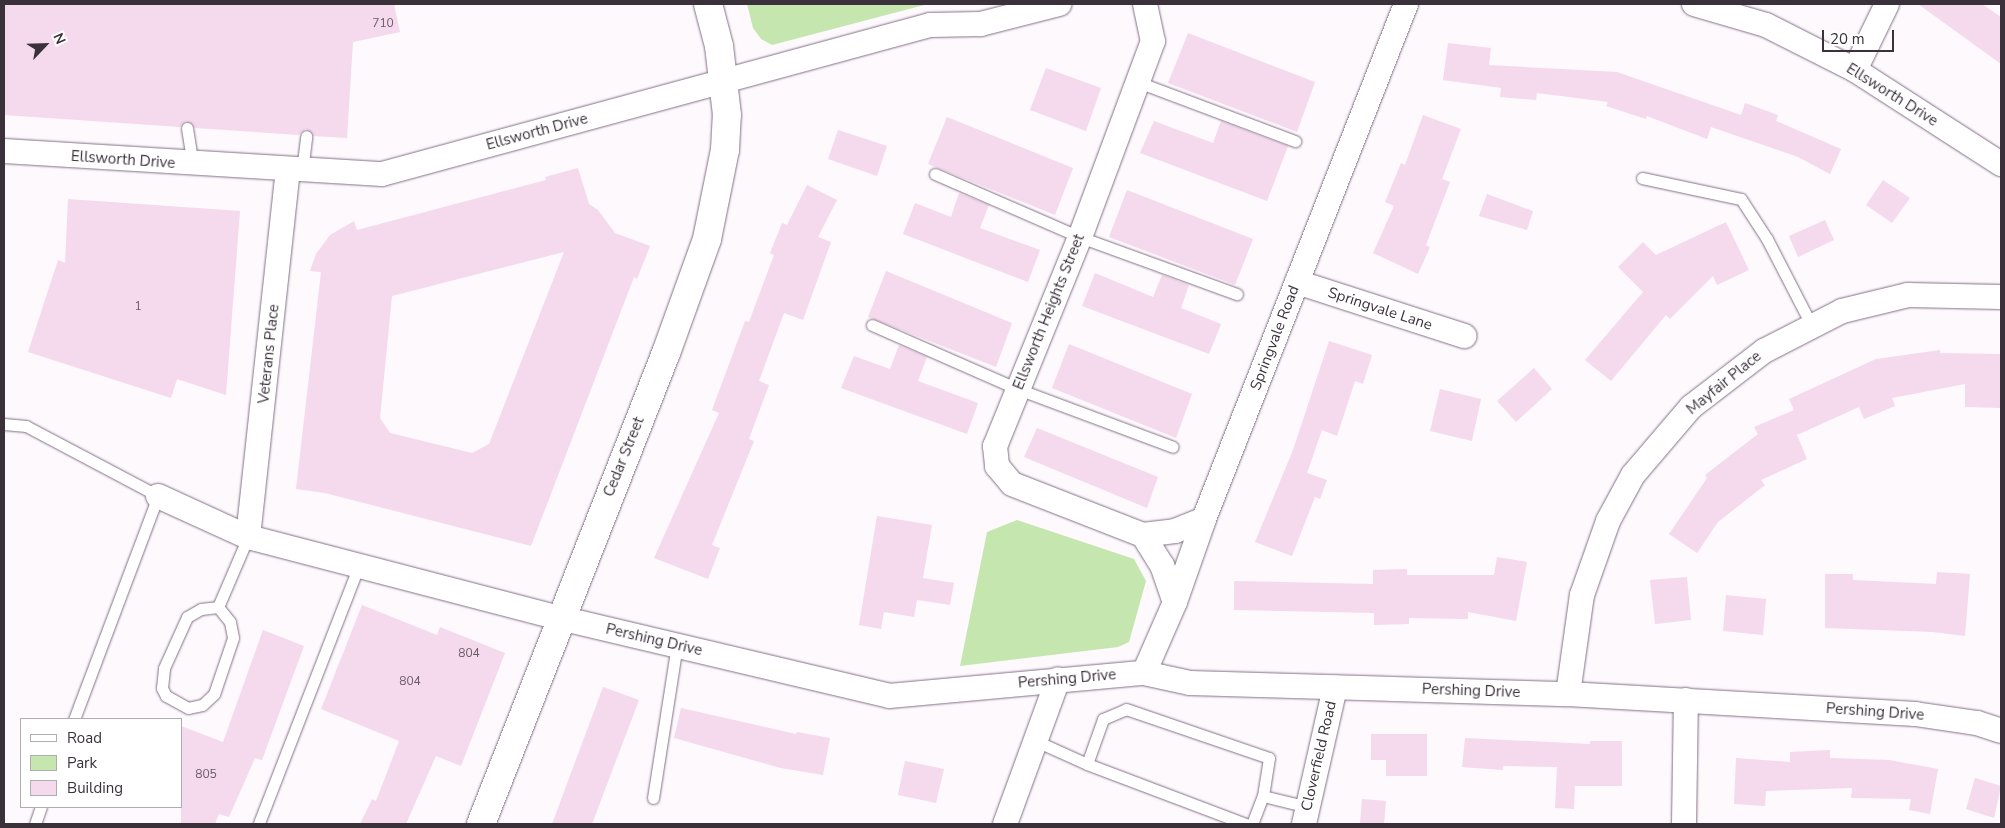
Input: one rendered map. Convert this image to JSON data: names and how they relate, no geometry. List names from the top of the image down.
{
  "streets": {
    "street": [
      "Ellsworth Drive",
      "Springvale Lane",
      "Ellsworth Heights Street",
      "Springvale Road",
      "Veterans Place",
      "Mayfair Place",
      "Cedar Street",
      "Pershing Drive",
      "Cloverfield Road"
    ]
  },
  "crossings": [
    ["Ellsworth Drive", "Veterans Place"],
    ["Ellsworth Drive", "Cedar Street"],
    ["Springvale Lane", "Springvale Road"],
    ["Springvale Road", "Pershing Drive"],
    ["Veterans Place", "Pershing Drive"],
    ["Mayfair Place", "Pershing Drive"],
    ["Cedar Street", "Pershing Drive"],
    ["Pershing Drive", "Cloverfield Road"]
  ],
  "house_numbers": [
    "710",
    "1",
    "804",
    "804",
    "805"
  ],
  "legend": ["Road", "Park", "Building"],
  "scale_bar": "20 m",
  "north": "top right"
}
